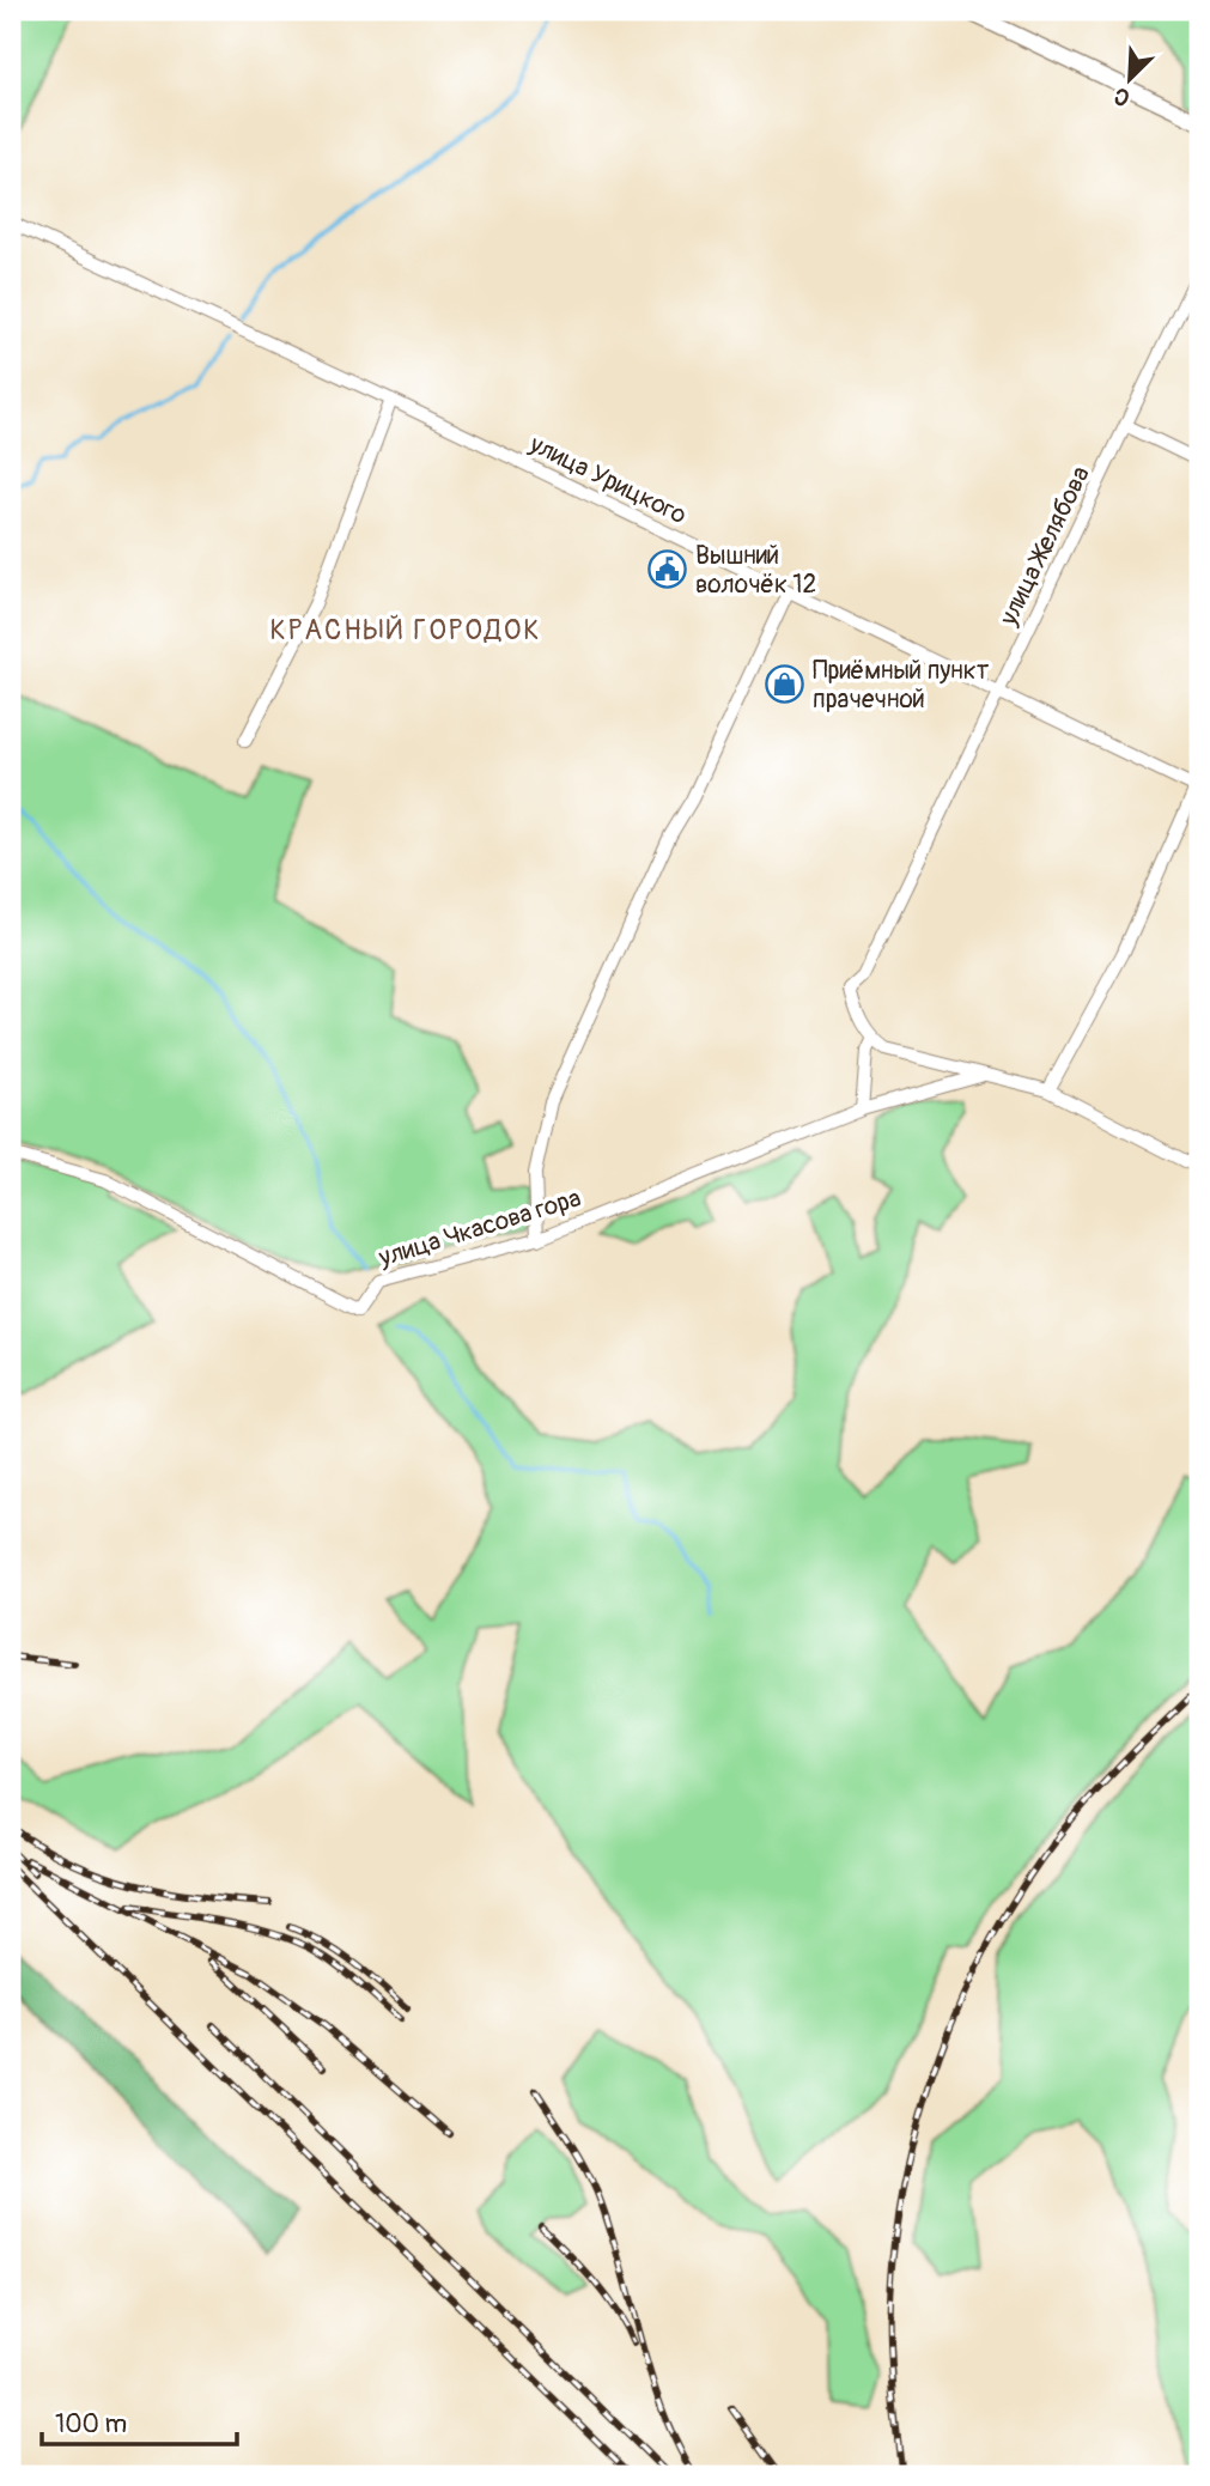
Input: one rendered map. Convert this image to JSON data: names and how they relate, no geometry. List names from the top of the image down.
{
  "streets": {
    "street": ["улица Урицкого", "улица Желябова", "улица Чкасова гора"]
  },
  "crossings": [
    ["улица Урицкого", "улица Желябова"]
  ],
  "districts": ["КРАСНЫЙ ГОРОДОК"],
  "places": {
    "public building": ["Вышний волочёк 12"],
    "shop": ["Приёмный пункт прачечной"]
  },
  "scale_bar": "100 m",
  "north": "bottom left"
}
